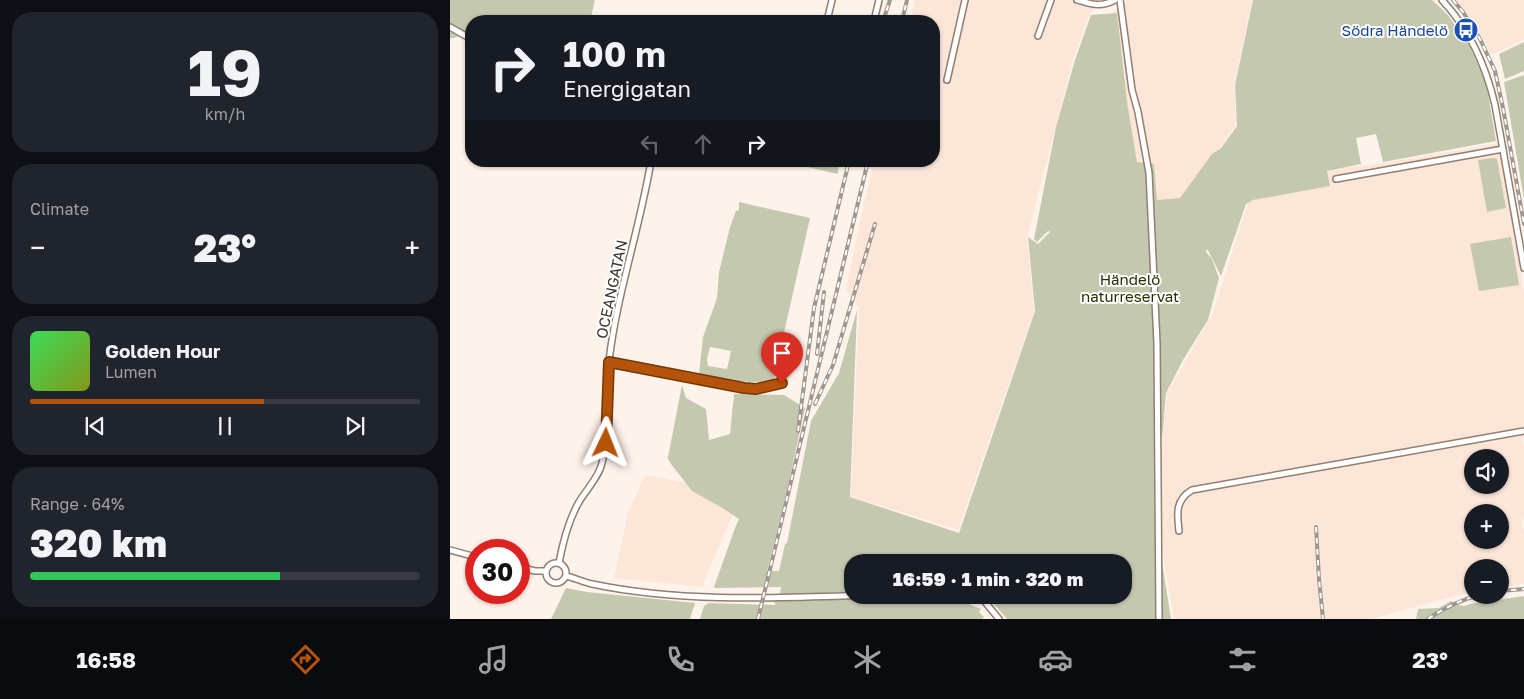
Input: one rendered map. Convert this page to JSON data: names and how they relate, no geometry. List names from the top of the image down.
{
  "streets": {
    "street": ["OCEANGATAN"]
  },
  "parks": ["Händelö naturreservat"],
  "places": {
    "bus stop": ["Södra Händelö"]
  },
  "page": {
    "tile": [
      ["19", "km/h"],
      "Climate",
      ["Range · 64%", "320 km"]
    ],
    "turn": ["100 m", "Energigatan"],
    "heat": ["−", "23°", "+"],
    "song": ["Golden Hour", "Lumen"],
    "map_buttons": ["+", "−"],
    "limit": "30",
    "trip": "16:59 · 1 min · 320 m",
    "tabs": ["16:58", "23°"]
  }
}
